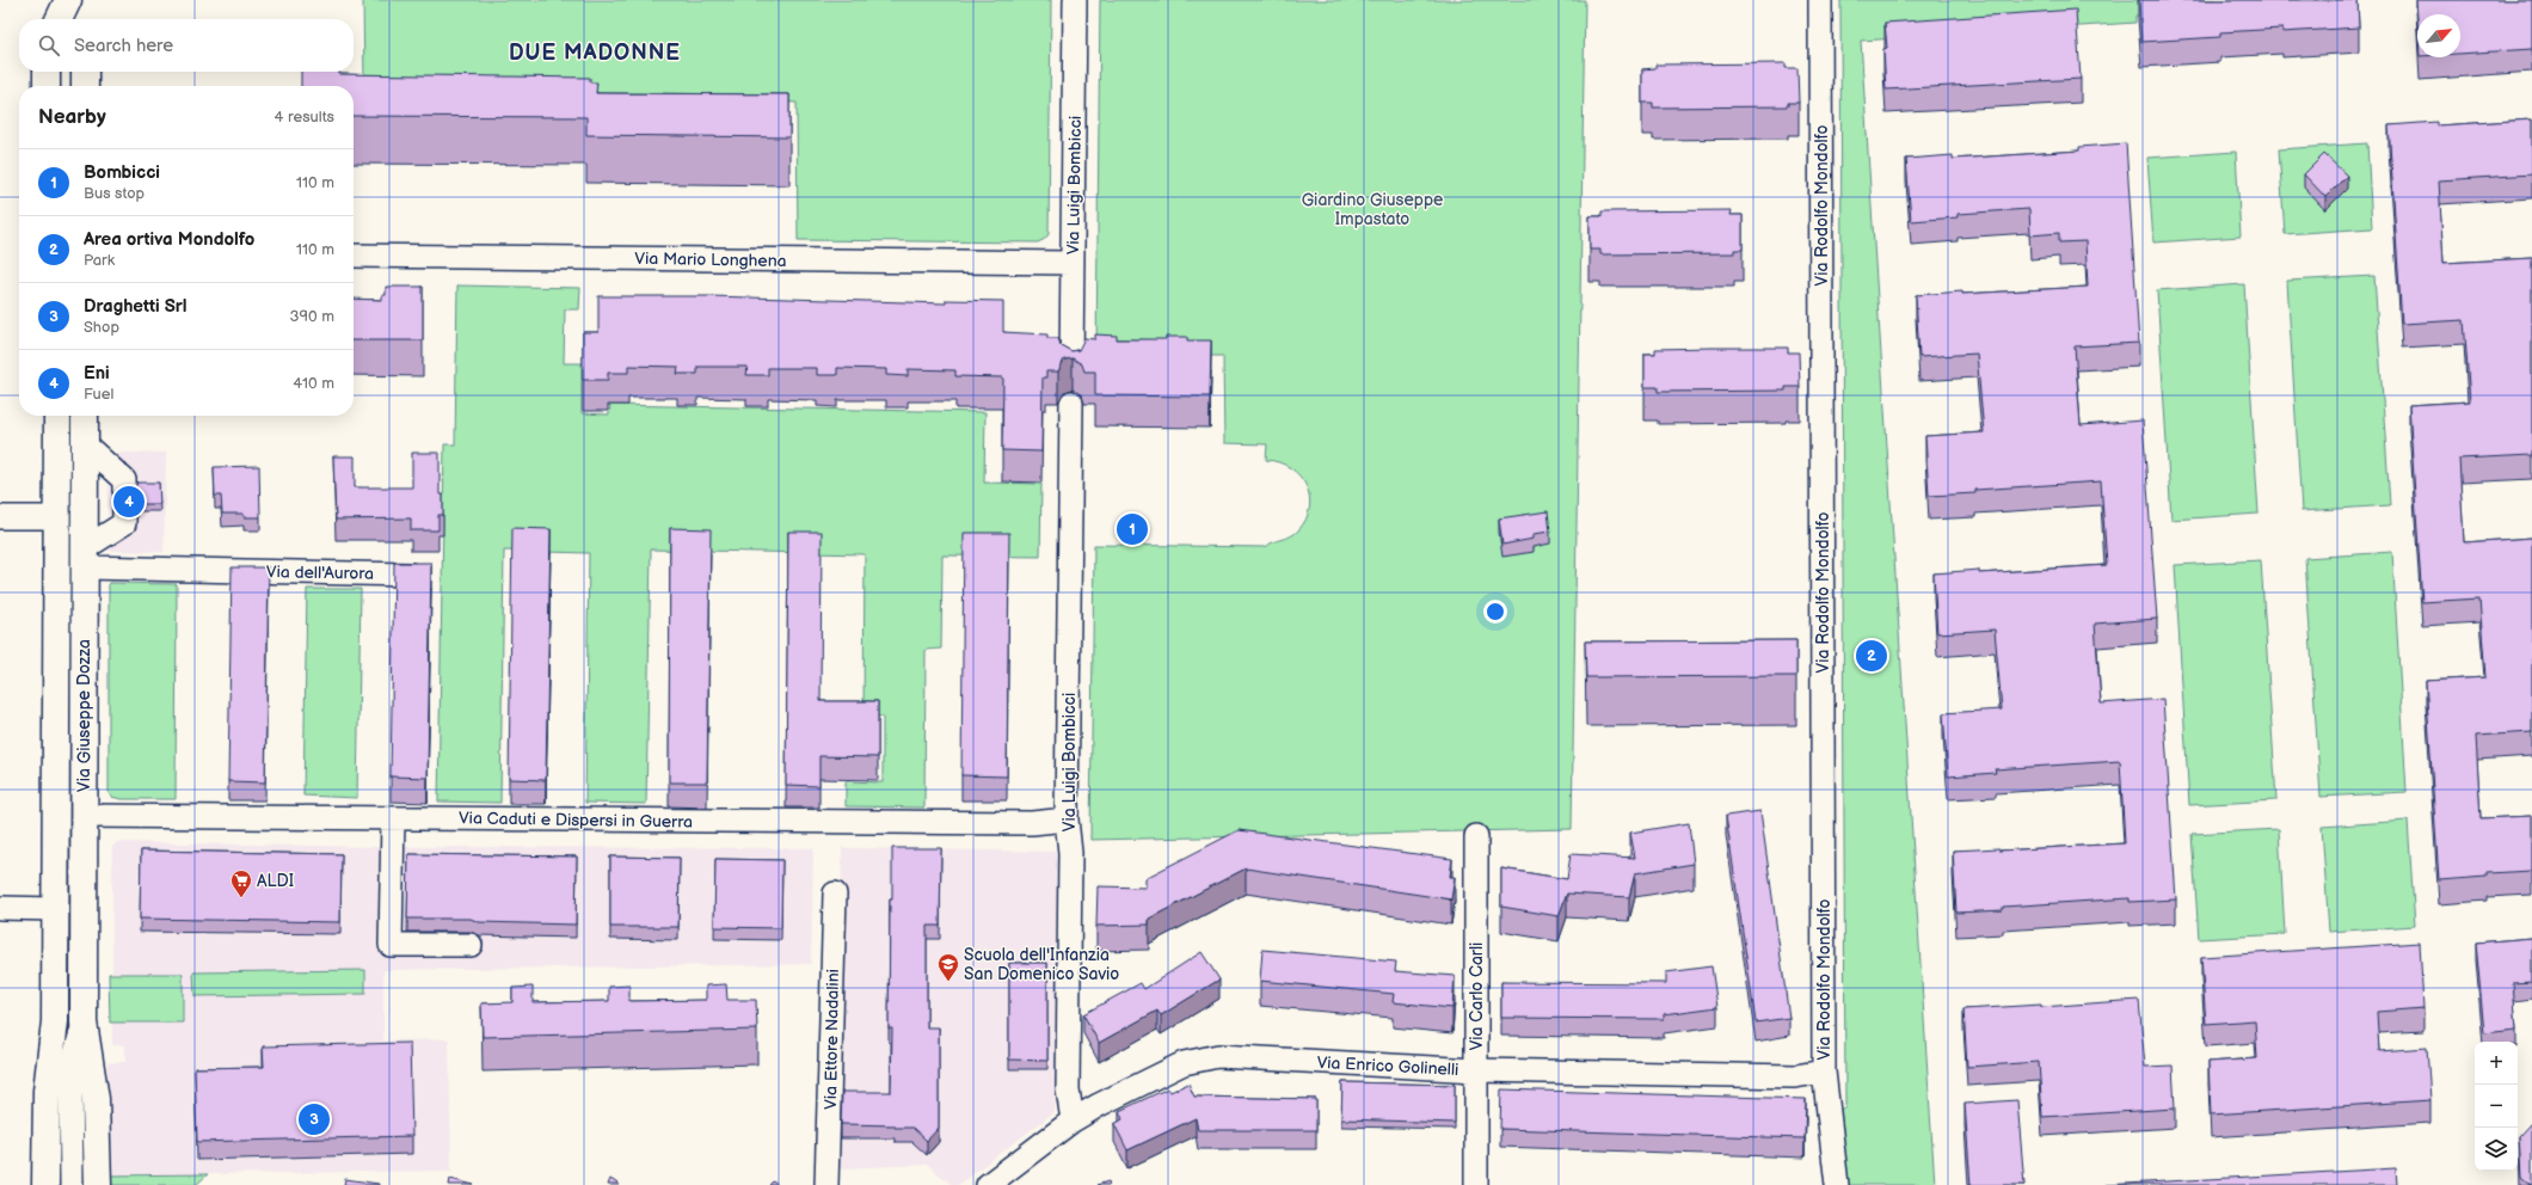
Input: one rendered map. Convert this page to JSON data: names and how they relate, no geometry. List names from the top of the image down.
{
  "streets": {
    "main road": ["Via Giuseppe Dozza"],
    "street": [
      "Via Luigi Bombicci",
      "Via Rodolfo Mondolfo",
      "Via Mario Longhena",
      "Via dell'Aurora",
      "Via Caduti e Dispersi in Guerra",
      "Via Carlo Carli",
      "Via Ettore Nadalini",
      "Via Enrico Golinelli"
    ]
  },
  "crossings": [
    ["Via Luigi Bombicci", "Via Mario Longhena"],
    ["Via Luigi Bombicci", "Via Caduti e Dispersi in Guerra"],
    ["Via Luigi Bombicci", "Via Enrico Golinelli"],
    ["Via Rodolfo Mondolfo", "Via Enrico Golinelli"],
    ["Via dell'Aurora", "Via Giuseppe Dozza"],
    ["Via Giuseppe Dozza", "Via Caduti e Dispersi in Guerra"],
    ["Via Carlo Carli", "Via Enrico Golinelli"]
  ],
  "districts": ["DUE MADONNE"],
  "parks": ["Giardino Giuseppe Impastato"],
  "places": {
    "supermarket": ["ALDI"],
    "school or university": ["Scuola dell'Infanzia San Domenico Savio"]
  },
  "north": "top right",
  "page": {
    "search": "Search here",
    "heading": ["Nearby", "4 results"],
    "list": [
      {
        "mark": "1",
        "name": "Bombicci",
        "note": "Bus stop",
        "value": "110 m"
      },
      {
        "mark": "2",
        "name": "Area ortiva Mondolfo",
        "note": "Park",
        "value": "110 m"
      },
      {
        "mark": "3",
        "name": "Draghetti Srl",
        "note": "Shop",
        "value": "390 m"
      },
      {
        "mark": "4",
        "name": "Eni",
        "note": "Fuel",
        "value": "410 m"
      }
    ],
    "pins": [
      "4",
      "1",
      "2",
      "3"
    ],
    "map_buttons": ["+", "−"]
  }
}
